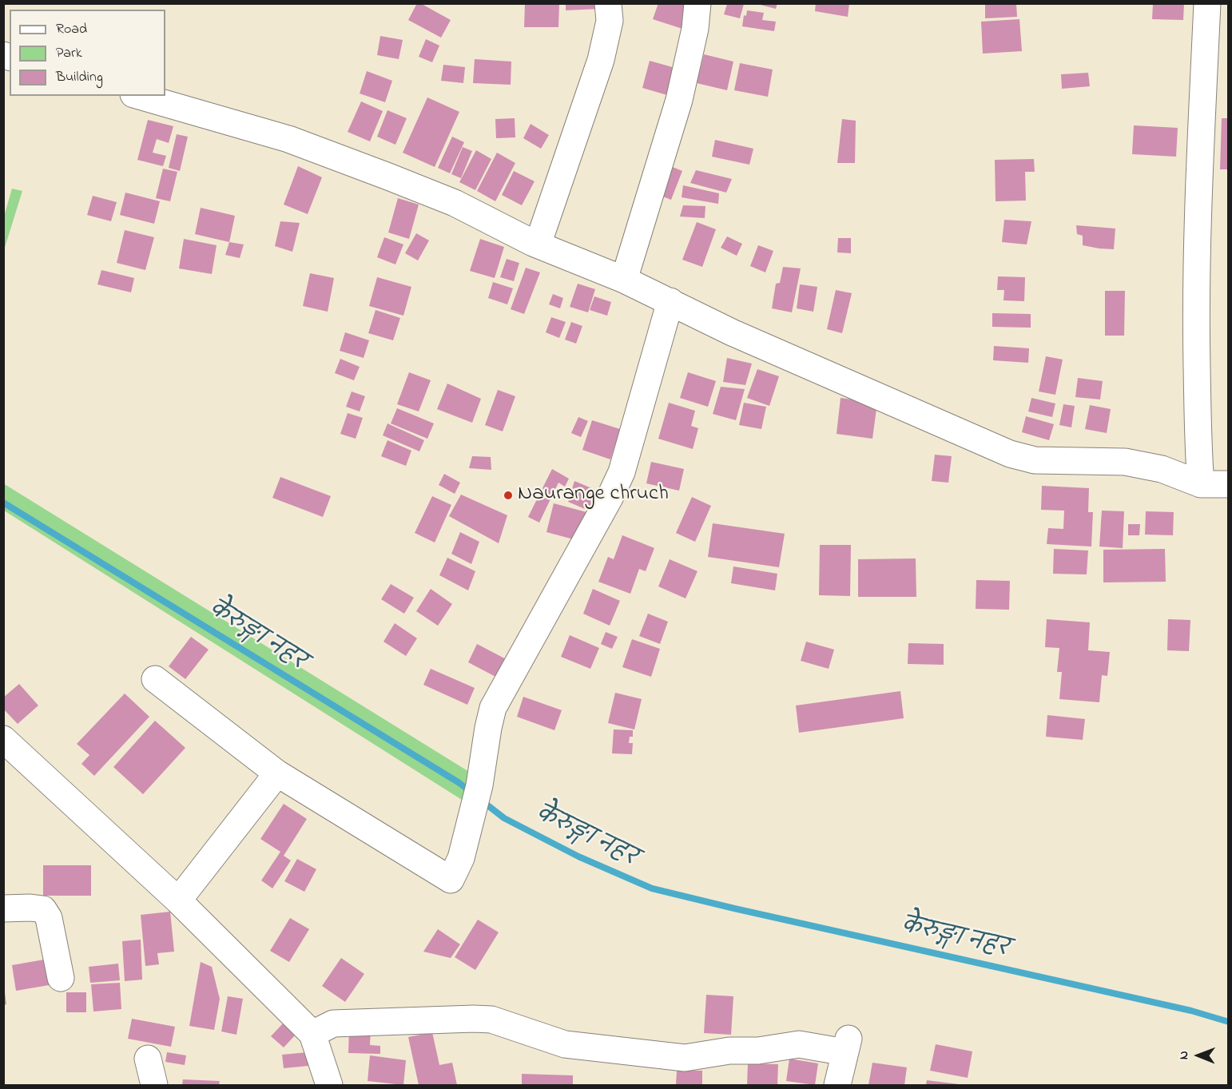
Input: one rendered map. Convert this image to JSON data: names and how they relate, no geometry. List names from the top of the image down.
{
  "water": ["केेरुङ्गा नहर"],
  "places": ["Naurange chruch"],
  "legend": ["Road", "Park", "Building"],
  "north": "left"
}
